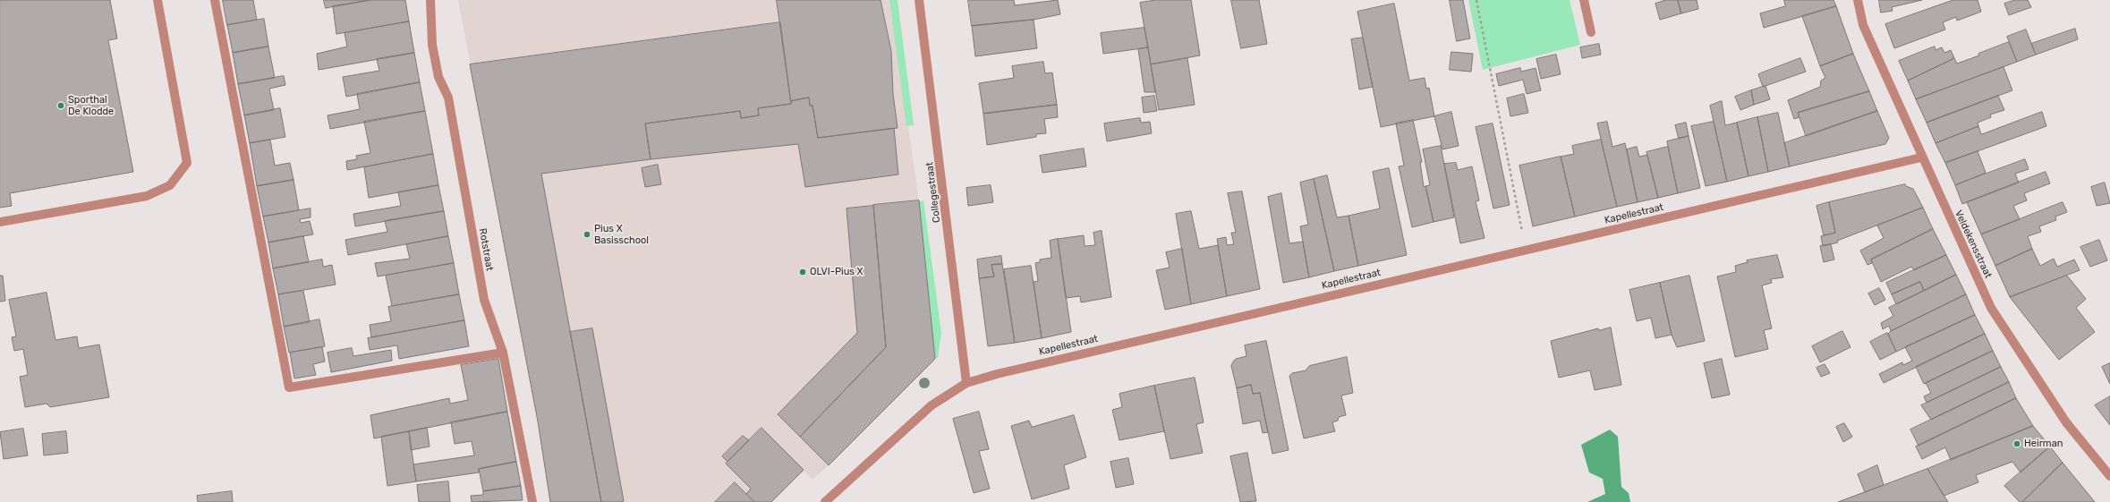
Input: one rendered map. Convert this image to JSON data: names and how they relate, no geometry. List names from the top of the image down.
{
  "streets": {
    "street": [
      "Collegestraat",
      "Kapellestraat",
      "Veldekensstraat",
      "Rotstraat"
    ]
  },
  "crossings": [
    ["Collegestraat", "Kapellestraat"],
    ["Kapellestraat", "Veldekensstraat"]
  ],
  "places": [
    "Sporthal De Klodde",
    "Pius X Basisschool",
    "OLVI-Pius X",
    "Heirman"
  ]
}
